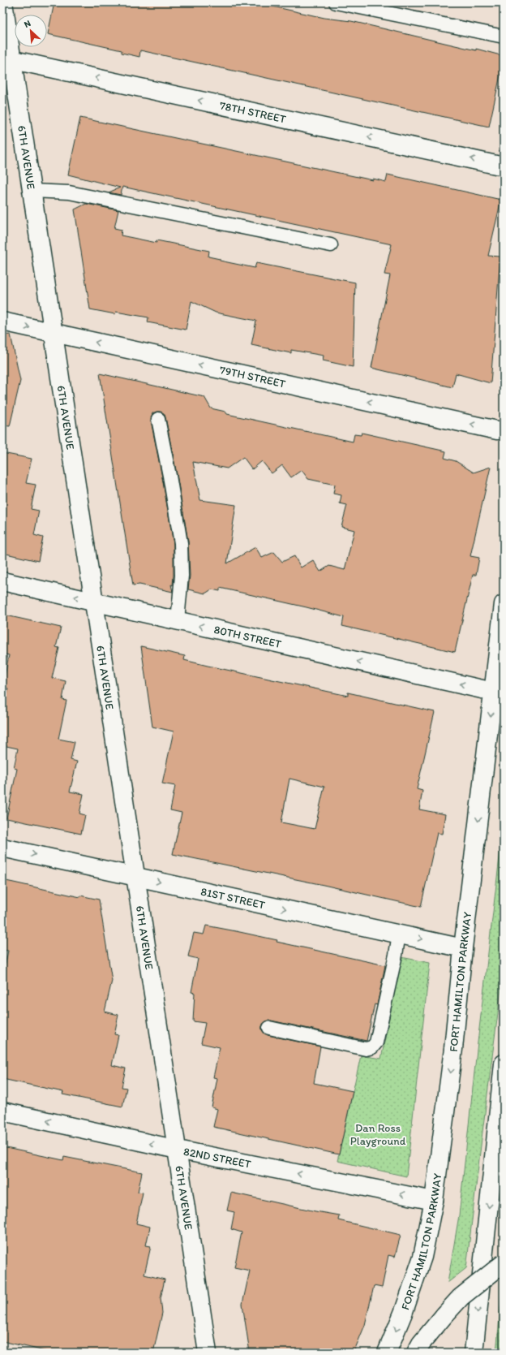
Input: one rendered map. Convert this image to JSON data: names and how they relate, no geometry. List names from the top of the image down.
{
  "streets": {
    "main road": [
      "78TH STREET",
      "6TH AVENUE",
      "79TH STREET",
      "80TH STREET",
      "81ST STREET",
      "FORT HAMILTON PARKWAY",
      "82ND STREET"
    ]
  },
  "crossings": [
    ["78TH STREET", "6TH AVENUE"],
    ["6TH AVENUE", "79TH STREET"],
    ["6TH AVENUE", "80TH STREET"],
    ["6TH AVENUE", "81ST STREET"],
    ["6TH AVENUE", "82ND STREET"],
    ["80TH STREET", "FORT HAMILTON PARKWAY"],
    ["81ST STREET", "FORT HAMILTON PARKWAY"],
    ["FORT HAMILTON PARKWAY", "82ND STREET"]
  ],
  "one_way": [
    "78TH STREET",
    "80TH STREET",
    "81ST STREET",
    "82ND STREET"
  ],
  "parks": ["Dan Ross Playground"],
  "north": "top left"
}
